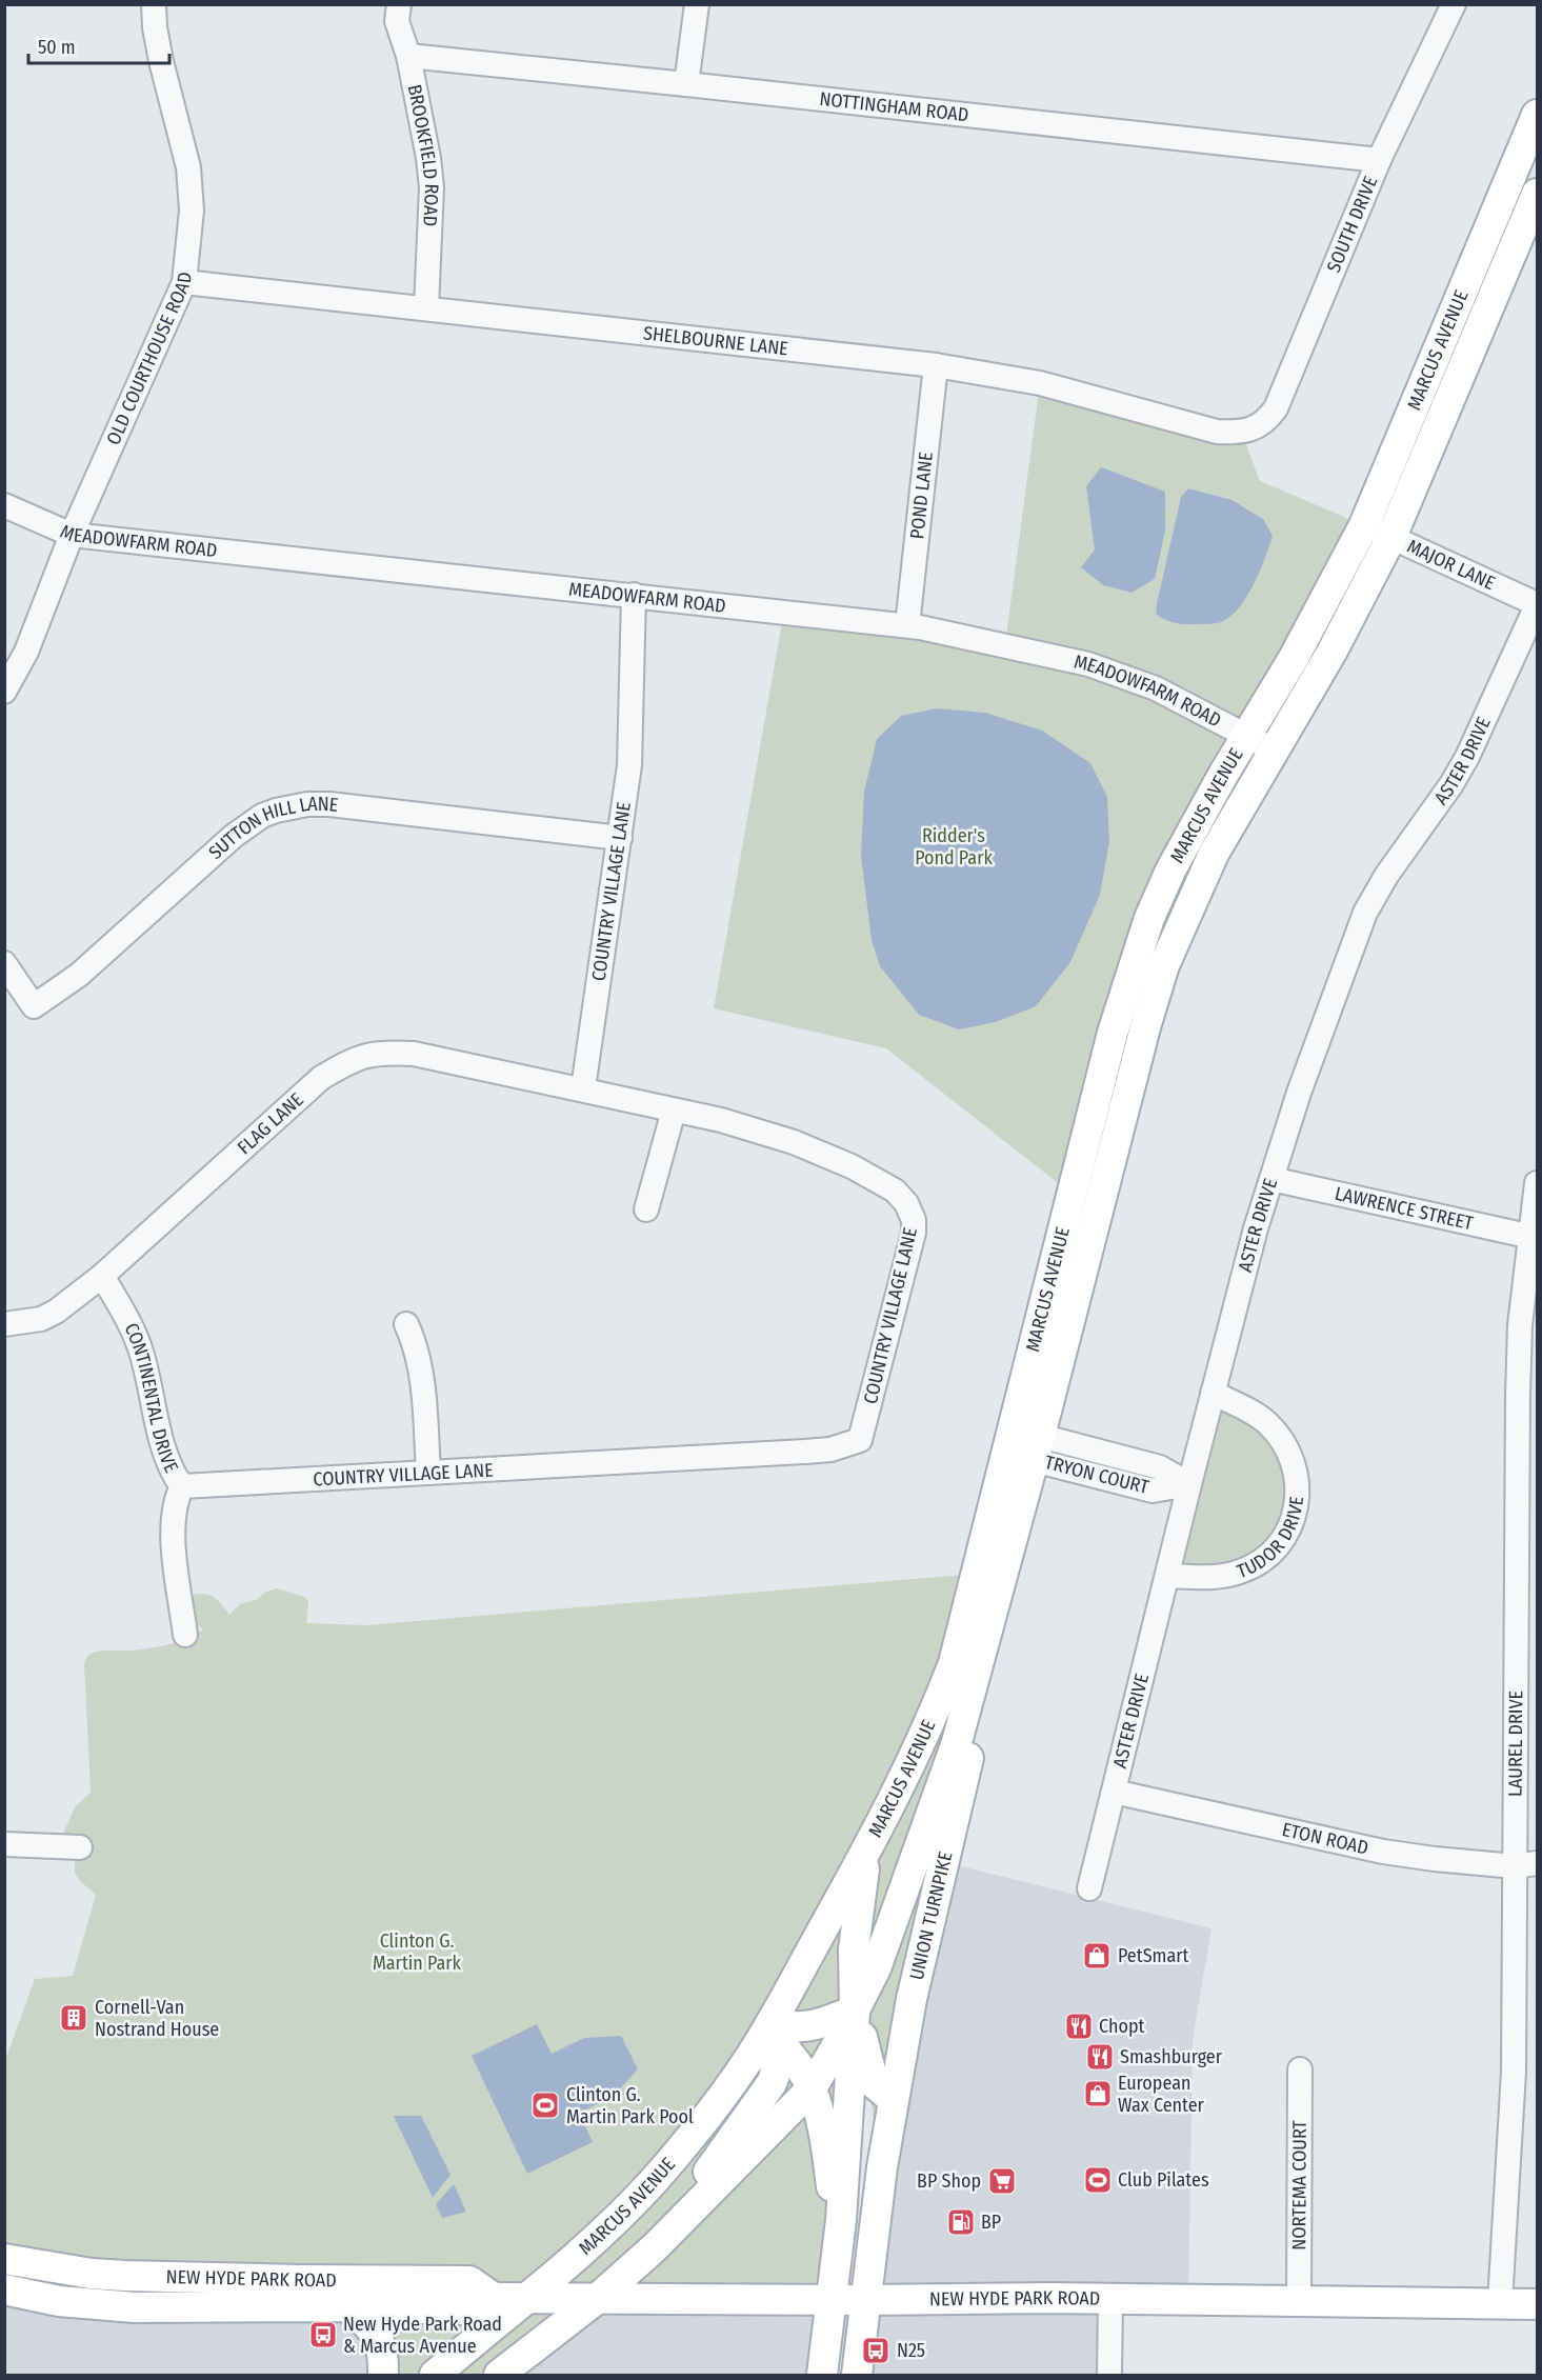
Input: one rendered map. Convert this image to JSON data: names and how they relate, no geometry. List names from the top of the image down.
{
  "streets": {
    "main road": ["MARCUS AVENUE", "UNION TURNPIKE", "NEW HYDE PARK ROAD"],
    "street": [
      "NOTTINGHAM ROAD",
      "BROOKFIELD ROAD",
      "SOUTH DRIVE",
      "SHELBOURNE LANE",
      "OLD COURTHOUSE ROAD",
      "POND LANE",
      "MEADOWFARM ROAD",
      "MAJOR LANE",
      "ASTER DRIVE",
      "SUTTON HILL LANE",
      "COUNTRY VILLAGE LANE",
      "FLAG LANE",
      "LAWRENCE STREET",
      "CONTINENTAL DRIVE",
      "TRYON COURT",
      "TUDOR DRIVE",
      "LAUREL DRIVE",
      "ETON ROAD",
      "NORTEMA COURT"
    ]
  },
  "crossings": [
    ["NOTTINGHAM ROAD", "BROOKFIELD ROAD"],
    ["NOTTINGHAM ROAD", "SOUTH DRIVE"],
    ["BROOKFIELD ROAD", "SHELBOURNE LANE"],
    ["SOUTH DRIVE", "SHELBOURNE LANE"],
    ["SHELBOURNE LANE", "OLD COURTHOUSE ROAD"],
    ["SHELBOURNE LANE", "POND LANE"],
    ["MARCUS AVENUE", "MEADOWFARM ROAD"],
    ["MARCUS AVENUE", "MAJOR LANE"],
    ["MARCUS AVENUE", "TRYON COURT"],
    ["MARCUS AVENUE", "UNION TURNPIKE"],
    ["MARCUS AVENUE", "NEW HYDE PARK ROAD"],
    ["OLD COURTHOUSE ROAD", "MEADOWFARM ROAD"],
    ["POND LANE", "MEADOWFARM ROAD"],
    ["MEADOWFARM ROAD", "COUNTRY VILLAGE LANE"],
    ["MAJOR LANE", "ASTER DRIVE"],
    ["ASTER DRIVE", "LAWRENCE STREET"],
    ["ASTER DRIVE", "TRYON COURT"],
    ["ASTER DRIVE", "TUDOR DRIVE"],
    ["ASTER DRIVE", "ETON ROAD"],
    ["SUTTON HILL LANE", "COUNTRY VILLAGE LANE"],
    ["COUNTRY VILLAGE LANE", "FLAG LANE"],
    ["COUNTRY VILLAGE LANE", "CONTINENTAL DRIVE"],
    ["FLAG LANE", "CONTINENTAL DRIVE"],
    ["LAWRENCE STREET", "LAUREL DRIVE"],
    ["TRYON COURT", "UNION TURNPIKE"],
    ["LAUREL DRIVE", "ETON ROAD"],
    ["LAUREL DRIVE", "NEW HYDE PARK ROAD"],
    ["UNION TURNPIKE", "NEW HYDE PARK ROAD"],
    ["NORTEMA COURT", "NEW HYDE PARK ROAD"]
  ],
  "parks": ["Ridder's Pond Park", "Clinton G. Martin Park"],
  "places": {
    "shop": ["PetSmart", "European Wax Center"],
    "building": ["Cornell-Van Nostrand House"],
    "restaurant": ["Chopt", "Smashburger"],
    "sports": ["Clinton G. Martin Park Pool", "Club Pilates"],
    "supermarket": ["BP Shop"],
    "fuel station": ["BP"],
    "bus stop": ["New Hyde Park Road & Marcus Avenue", "N25"]
  },
  "scale_bar": "50 m"
}
